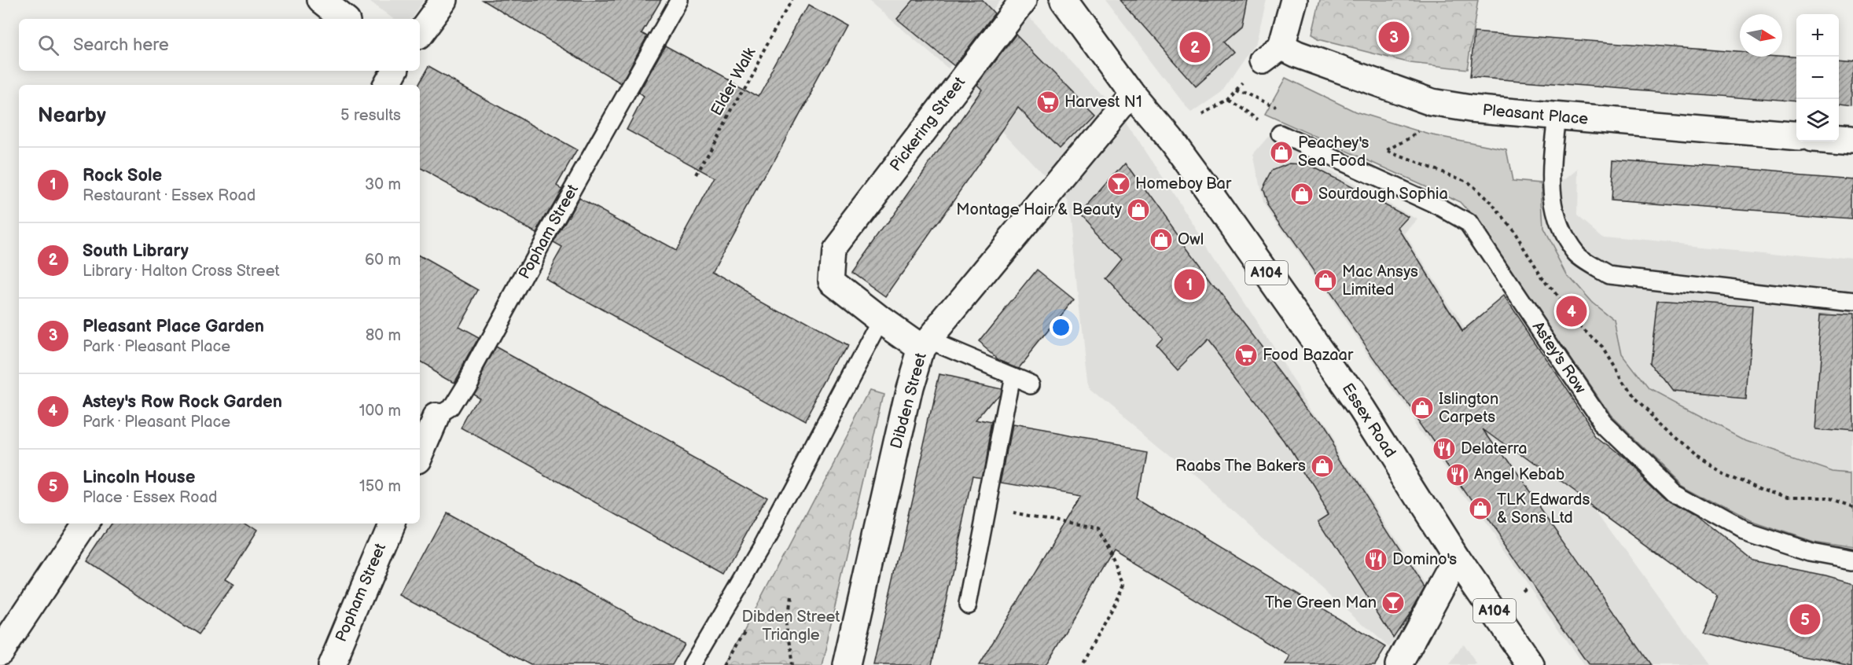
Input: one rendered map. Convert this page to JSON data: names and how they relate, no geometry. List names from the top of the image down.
{
  "streets": {
    "street": [
      "Pleasant Place",
      "Pickering Street",
      "Popham Street",
      "A104",
      "Dibden Street",
      "Essex Road"
    ],
    "lane": ["Astey's Row"],
    "path": ["Elder Walk"]
  },
  "crossings": [
    ["Dibden Street", "Essex Road"]
  ],
  "parks": ["Dibden Street Triangle"],
  "places": {
    "supermarket": ["Harvest N1", "Food Bazaar"],
    "shop": [
      "Peachey's Sea Food",
      "Sourdough Sophia",
      "Montage Hair & Beauty",
      "Owl",
      "Mac Ansys Limited",
      "Islington Carpets",
      "Raabs The Bakers",
      "TLK Edwards & Sons Ltd"
    ],
    "bar": ["Homeboy Bar", "The Green Man"],
    "restaurant": ["Delaterra", "Angel Kebab", "Domino's"]
  },
  "north": "right",
  "page": {
    "map_buttons": ["+", "−"],
    "search": "Search here",
    "pins": [
      "3",
      "2",
      "1",
      "4",
      "5"
    ],
    "heading": ["Nearby", "5 results"],
    "list": [
      {
        "mark": "1",
        "name": "Rock Sole",
        "note": "Restaurant · Essex Road",
        "value": "30 m"
      },
      {
        "mark": "2",
        "name": "South Library",
        "note": "Library · Halton Cross Street",
        "value": "60 m"
      },
      {
        "mark": "3",
        "name": "Pleasant Place Garden",
        "note": "Park · Pleasant Place",
        "value": "80 m"
      },
      {
        "mark": "4",
        "name": "Astey's Row Rock Garden",
        "note": "Park · Pleasant Place",
        "value": "100 m"
      },
      {
        "mark": "5",
        "name": "Lincoln House",
        "note": "Place · Essex Road",
        "value": "150 m"
      }
    ]
  }
}
